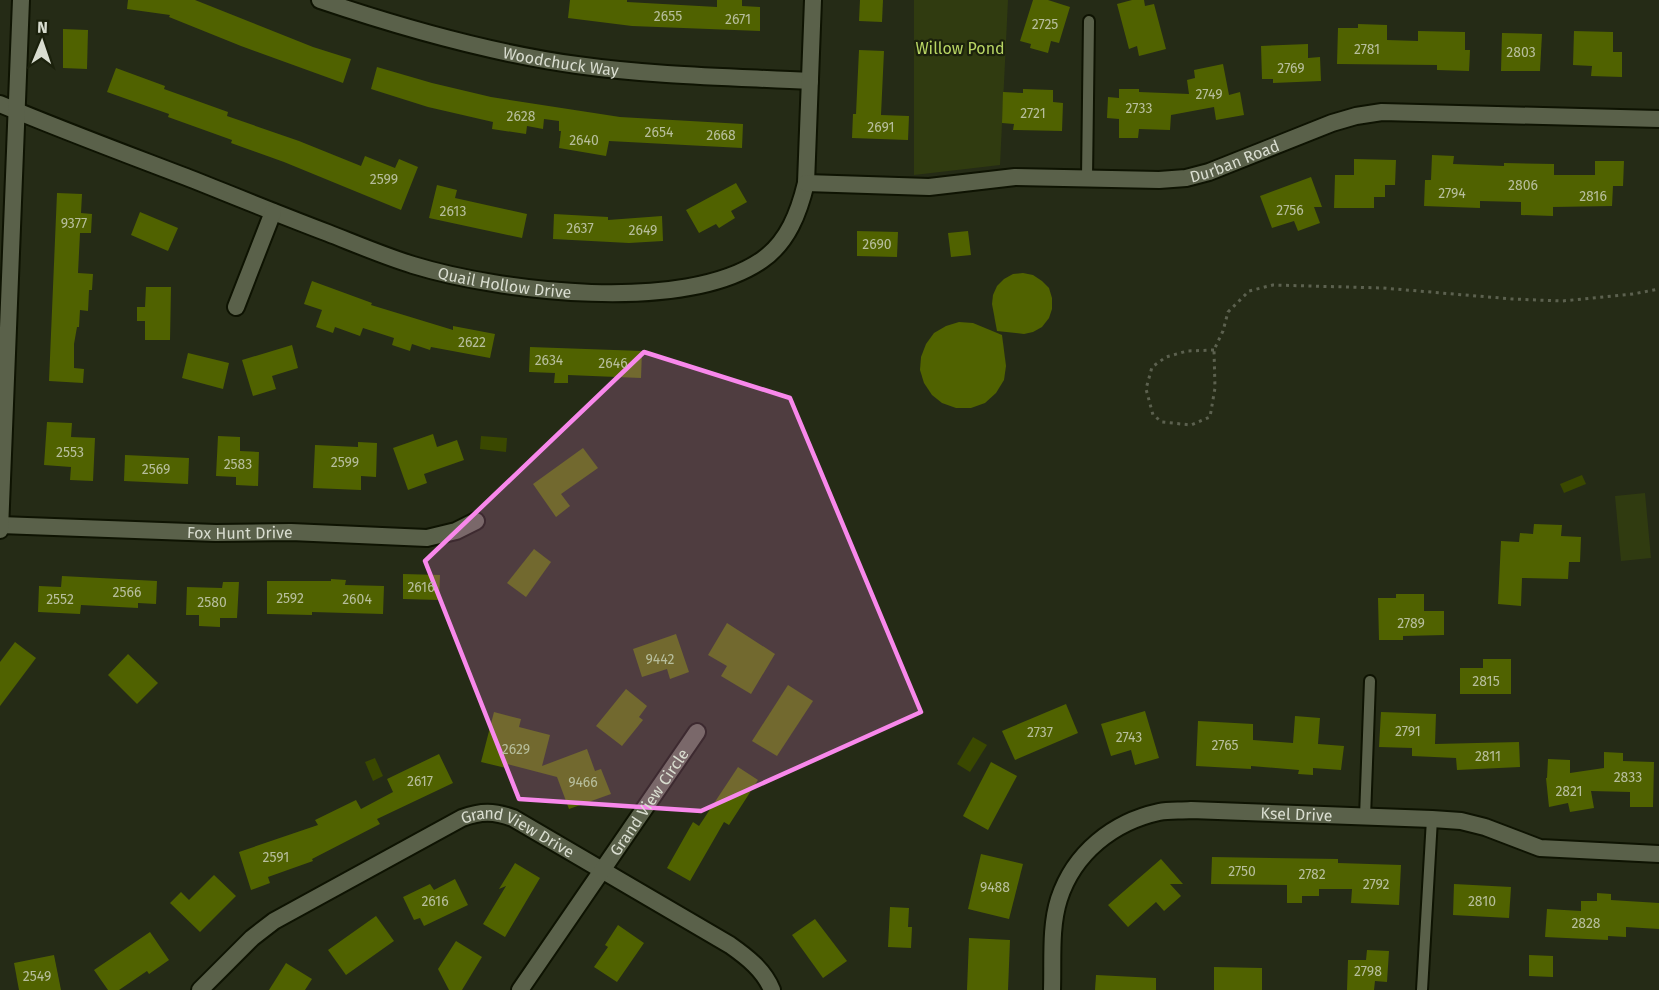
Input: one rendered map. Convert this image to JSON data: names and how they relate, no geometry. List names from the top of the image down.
{
  "streets": {
    "street": [
      "Woodchuck Way",
      "Durban Road",
      "Quail Hollow Drive",
      "Fox Hunt Drive",
      "Grand View Circle",
      "Ksel Drive",
      "Grand View Drive"
    ]
  },
  "crossings": [
    ["Woodchuck Way", "Quail Hollow Drive"],
    ["Durban Road", "Quail Hollow Drive"],
    ["Grand View Circle", "Grand View Drive"]
  ],
  "parks": ["Willow Pond"],
  "house_numbers": [
    "2655",
    "2671",
    "2725",
    "2781",
    "2803",
    "2769",
    "2749",
    "2733",
    "2721",
    "2628",
    "2691",
    "2654",
    "2668",
    "2640",
    "2599",
    "2806",
    "2794",
    "2816",
    "2756",
    "2613",
    "9377",
    "2637",
    "2649",
    "2690",
    "2622",
    "2634",
    "2646",
    "2553",
    "2599",
    "2583",
    "2569",
    "2616",
    "2566",
    "2592",
    "2552",
    "2604",
    "2580",
    "2789",
    "9442",
    "2815",
    "2791",
    "2737",
    "2743",
    "2765",
    "2629",
    "2811",
    "2833",
    "2617",
    "9466",
    "2821",
    "2591",
    "2750",
    "2782",
    "2792",
    "9488",
    "2616",
    "2810",
    "2828",
    "2798",
    "2549"
  ],
  "north": "top"
}
